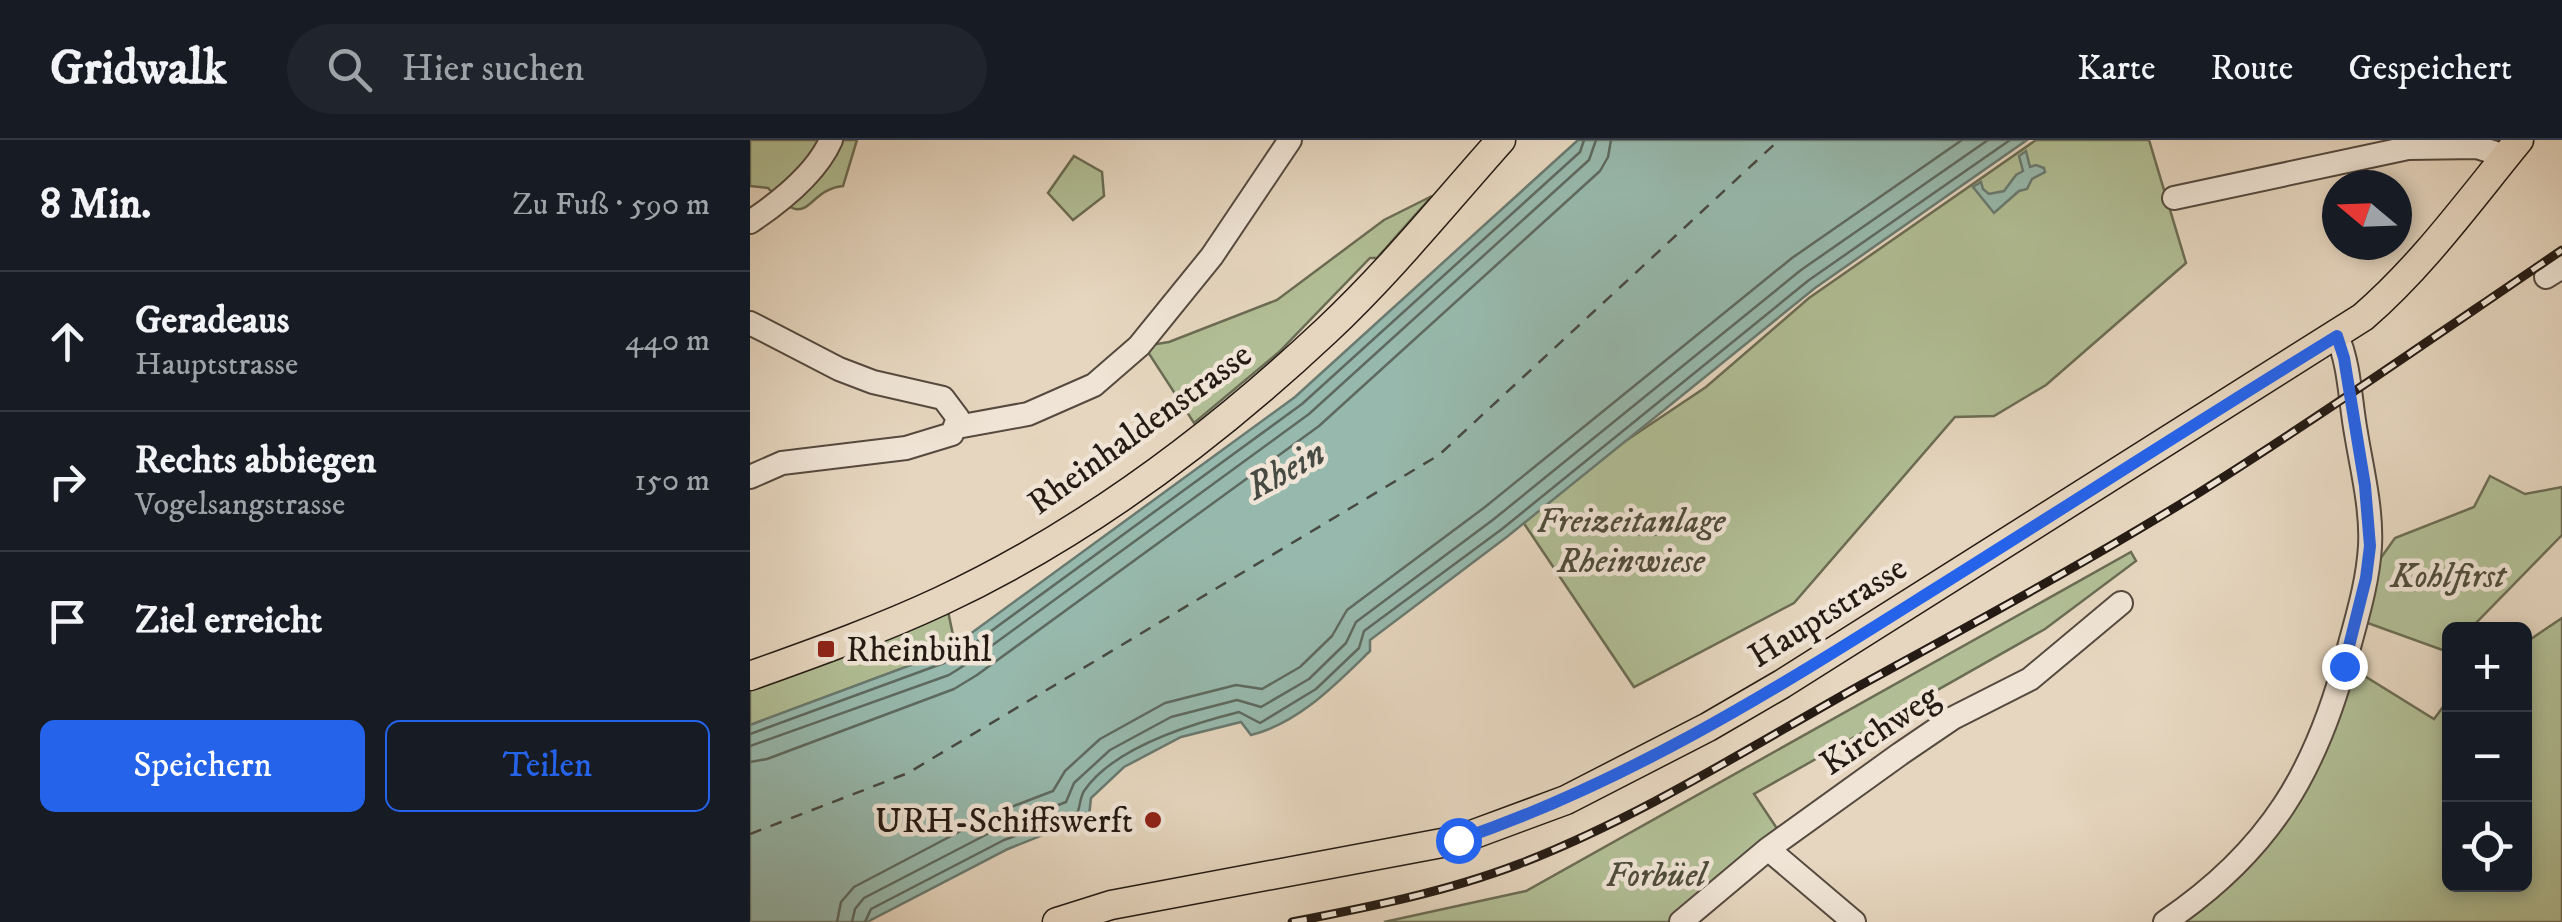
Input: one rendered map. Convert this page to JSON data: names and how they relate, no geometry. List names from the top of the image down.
{
  "streets": {
    "main road": ["Rheinhaldenstrasse", "Hauptstrasse"],
    "street": ["Kirchweg"]
  },
  "water": ["Rhein"],
  "parks": ["Freizeitanlage Rheinwiese", "Kohlfirst", "Forbüel"],
  "places": {
    "transit": ["Rheinbühl"],
    "other": ["URH-Schiffswerft"]
  },
  "north": "left",
  "page": {
    "header": "Gridwalk",
    "search": "Hier suchen",
    "nav": ["Karte", "Route", "Gespeichert"],
    "heading": ["8 Min.", "Zu Fuß · 590 m"],
    "list": [
      ["Geradeaus", "Hauptstrasse", "440 m"],
      ["Rechts abbiegen", "Vogelsangstrasse", "150 m"],
      "Ziel erreicht"
    ],
    "map_buttons": ["+", "−"],
    "buttons": ["Speichern", "Teilen"]
  }
}
